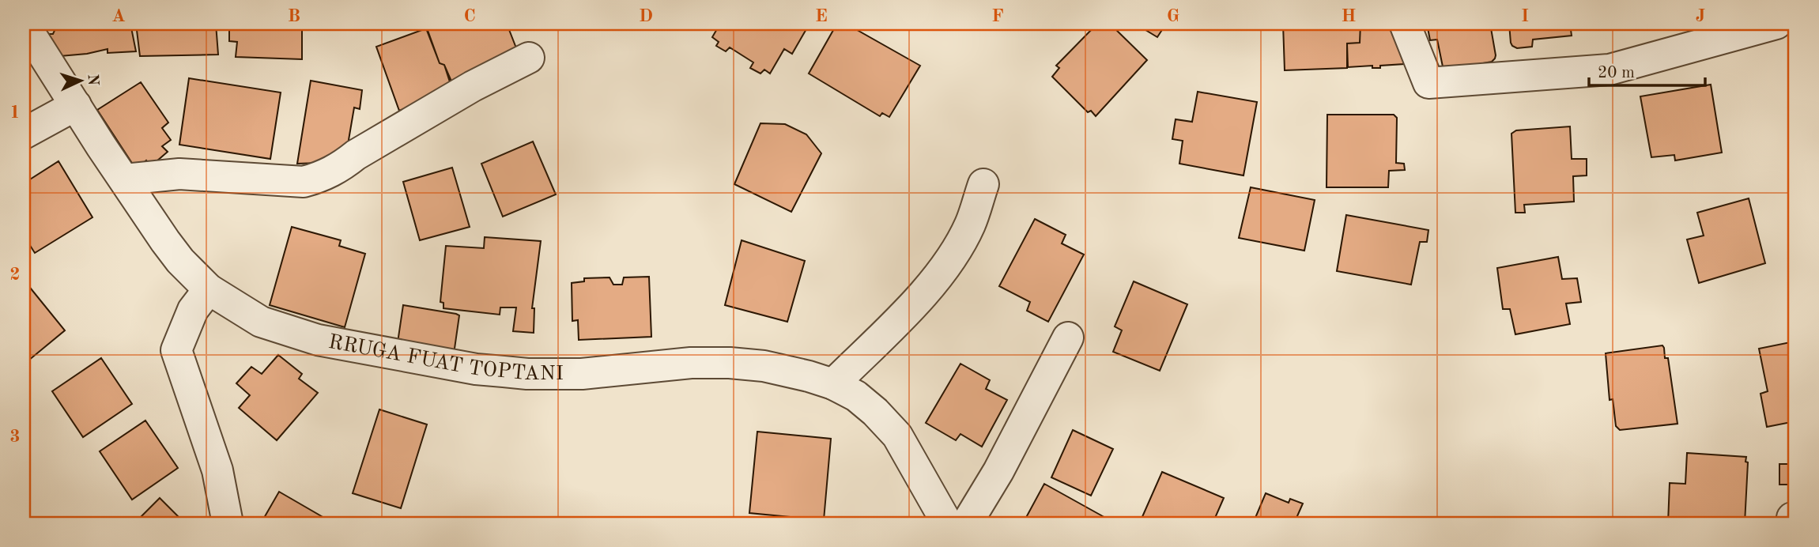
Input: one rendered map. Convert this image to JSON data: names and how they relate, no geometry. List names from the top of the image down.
{
  "streets": {
    "street": ["RRUGA FUAT TOPTANI"]
  },
  "scale_bar": "20 m",
  "north": "right",
  "grid": {
    "columns": [
      "A",
      "B",
      "C",
      "D",
      "E",
      "F",
      "G",
      "H",
      "I",
      "J"
    ],
    "rows": ["1", "2", "3"]
  }
}
